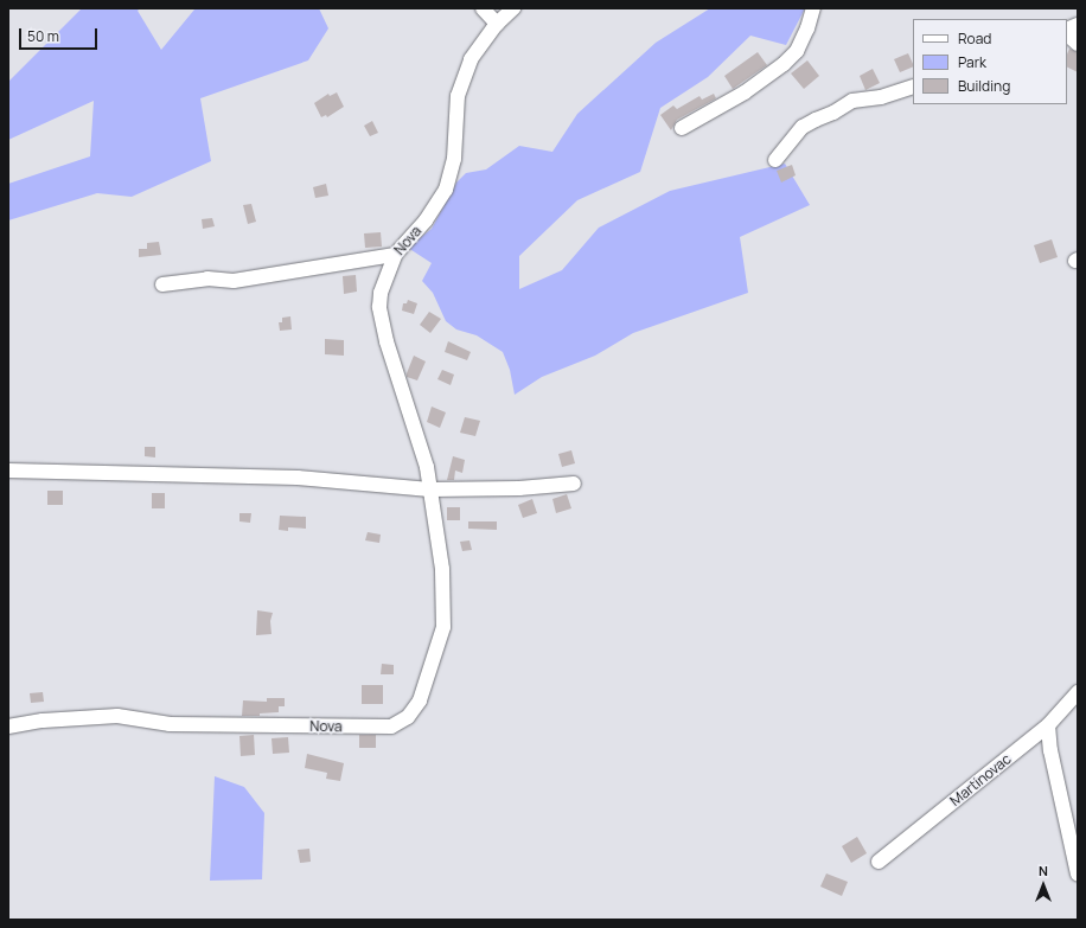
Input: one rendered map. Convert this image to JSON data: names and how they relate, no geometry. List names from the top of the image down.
{
  "streets": {
    "street": ["Nova", "Martinovac"]
  },
  "legend": ["Road", "Park", "Building"],
  "scale_bar": "50 m",
  "north": "top"
}
